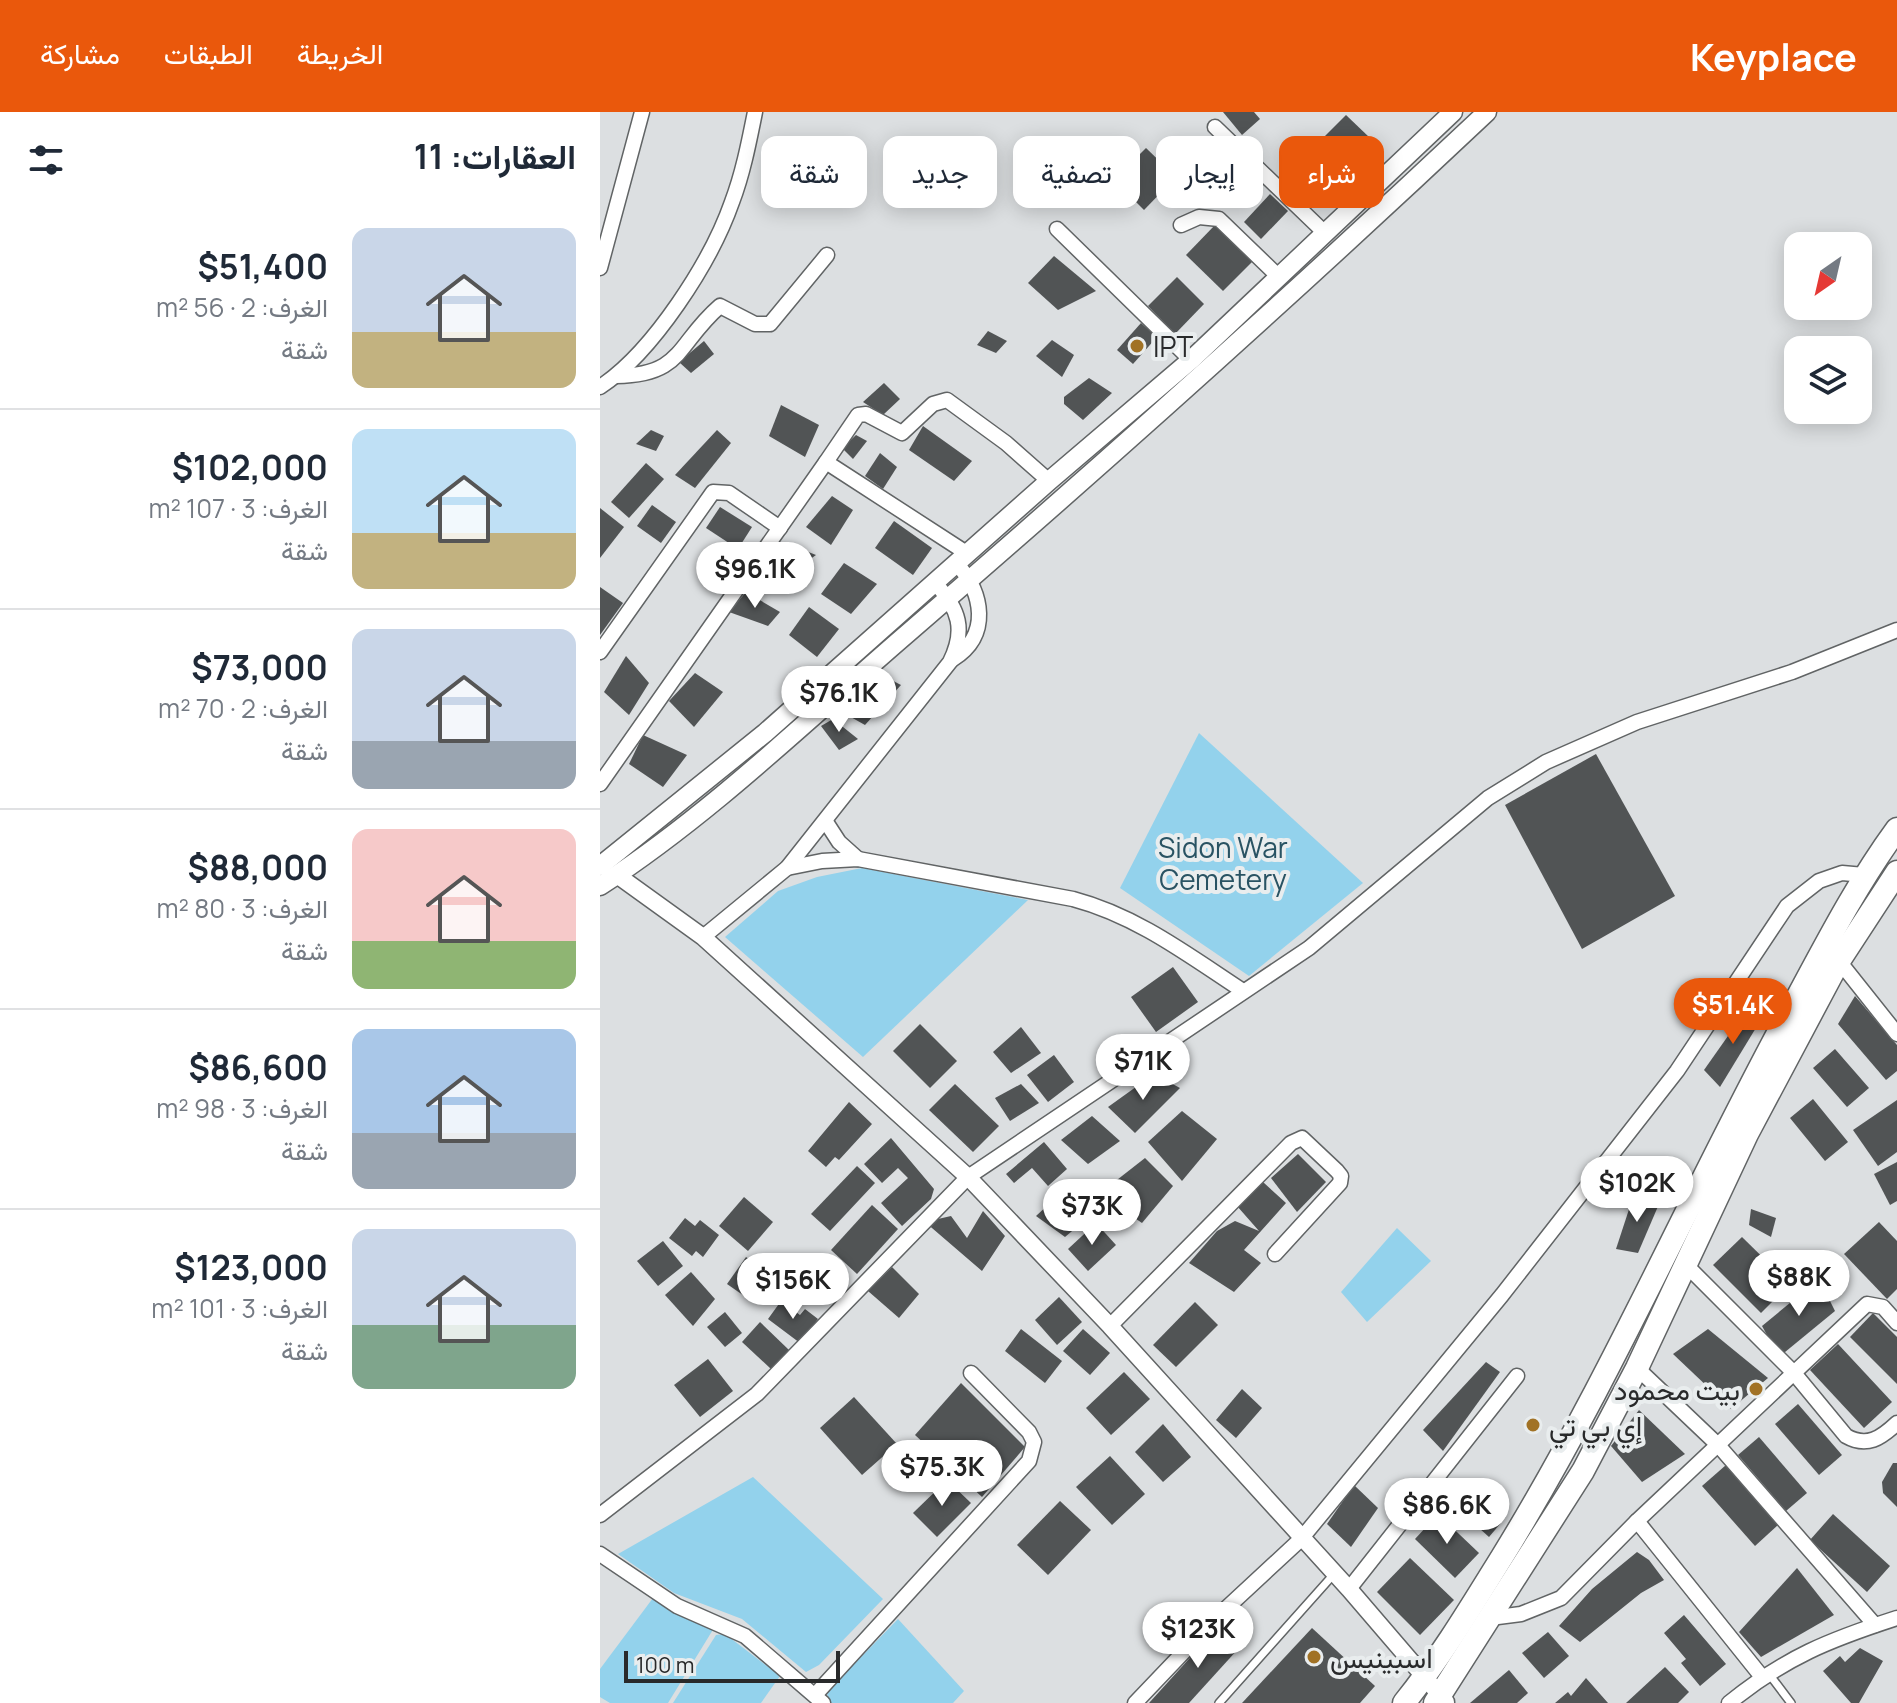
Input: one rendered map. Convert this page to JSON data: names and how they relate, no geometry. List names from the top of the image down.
{
  "parks": ["Sidon War Cemetery"],
  "places": [
    "IPT",
    "بيت محمود",
    "إي بي تي",
    "اسبينيس"
  ],
  "scale_bar": "100 m",
  "north": "bottom left",
  "page": {
    "header": "Keyplace",
    "nav": ["الخريطة", "الطبقات", "مشاركة"],
    "heading": "العقارات: 11",
    "chip": [
      "شراء",
      "إيجار",
      "تصفية",
      "جديد",
      "شقة"
    ],
    "list": [
      {
        "name": "$51,400",
        "note": "الغرف: 2 · 56 m² · شقة"
      },
      {
        "name": "$102,000",
        "note": "الغرف: 3 · 107 m² · شقة"
      },
      {
        "name": "$73,000",
        "note": "الغرف: 2 · 70 m² · شقة"
      },
      {
        "name": "$88,000",
        "note": "الغرف: 3 · 80 m² · شقة"
      },
      {
        "name": "$86,600",
        "note": "الغرف: 3 · 98 m² · شقة"
      },
      {
        "name": "$123,000",
        "note": "الغرف: 3 · 101 m² · شقة"
      }
    ],
    "price": [
      "$96.1K",
      "$76.1K",
      "$51.4K",
      "$71K",
      "$102K",
      "$73K",
      "$88K",
      "$156K",
      "$75.3K",
      "$86.6K",
      "$123K"
    ],
    "scale": "100 m"
  }
}
